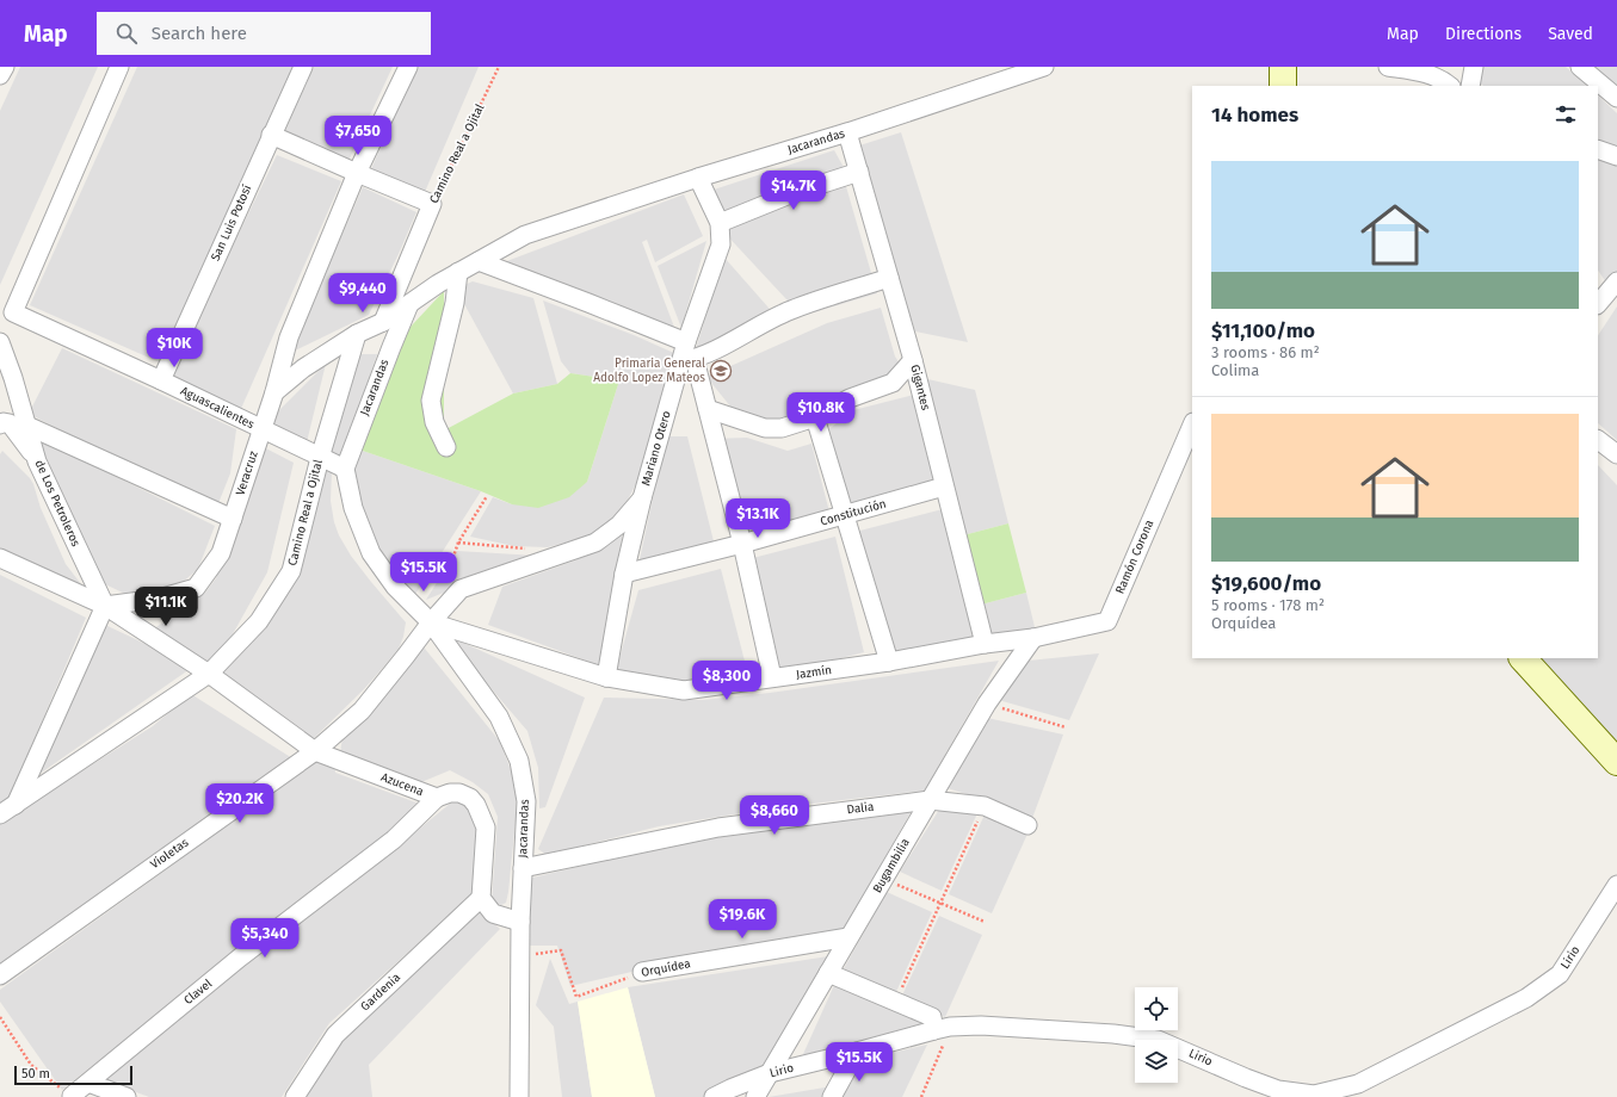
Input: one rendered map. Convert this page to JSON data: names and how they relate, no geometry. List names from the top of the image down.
{
  "streets": {
    "street": [
      "Jacarandas",
      "Camino Real a Ojital",
      "San Luis Potosí",
      "Gigantes",
      "Aguascalientes",
      "Mariano Otero",
      "Veracruz",
      "de Los Petroleros",
      "Constitución",
      "Ramón Corona",
      "Jazmín",
      "Azucena",
      "Dalia",
      "Violetas",
      "Bugambilia",
      "Lirio",
      "Orquídea",
      "Clavel",
      "Gardenia"
    ]
  },
  "crossings": [
    ["Jacarandas", "Gigantes"],
    ["Jacarandas", "Aguascalientes"],
    ["Jacarandas", "Mariano Otero"],
    ["Jacarandas", "Jazmín"],
    ["Jacarandas", "Dalia"],
    ["Jacarandas", "Violetas"],
    ["Jacarandas", "Orquídea"],
    ["Camino Real a Ojital", "Aguascalientes"],
    ["Camino Real a Ojital", "Azucena"],
    ["San Luis Potosí", "Aguascalientes"],
    ["Gigantes", "Constitución"],
    ["Gigantes", "Jazmín"],
    ["Aguascalientes", "Veracruz"],
    ["Mariano Otero", "Constitución"],
    ["Mariano Otero", "Jazmín"],
    ["Mariano Otero", "Violetas"],
    ["Veracruz", "de Los Petroleros"],
    ["Veracruz", "Azucena"],
    ["de Los Petroleros", "Azucena"],
    ["Ramón Corona", "Jazmín"],
    ["Ramón Corona", "Bugambilia"],
    ["Jazmín", "Violetas"],
    ["Jazmín", "Bugambilia"],
    ["Azucena", "Violetas"],
    ["Azucena", "Clavel"],
    ["Azucena", "Gardenia"],
    ["Dalia", "Bugambilia"],
    ["Bugambilia", "Lirio"],
    ["Bugambilia", "Orquídea"]
  ],
  "places": {
    "school or university": ["Primaria General Adolfo Lopez Mateos"]
  },
  "scale_bar": "50 m",
  "page": {
    "header": "Map",
    "search": "Search here",
    "nav": ["Map", "Directions", "Saved"],
    "heading": "14 homes",
    "price": [
      "$7,650",
      "$14.7K",
      "$9,440",
      "$10K",
      "$10.8K",
      "$13.1K",
      "$15.5K",
      "$11.1K",
      "$8,300",
      "$20.2K",
      "$8,660",
      "$19.6K",
      "$5,340",
      "$15.5K"
    ],
    "list": [
      {
        "name": "$11,100/mo",
        "note": "3 rooms · 86 m² · Colima"
      },
      {
        "name": "$19,600/mo",
        "note": "5 rooms · 178 m² · Orquídea"
      }
    ],
    "scale": "50 m"
  }
}
